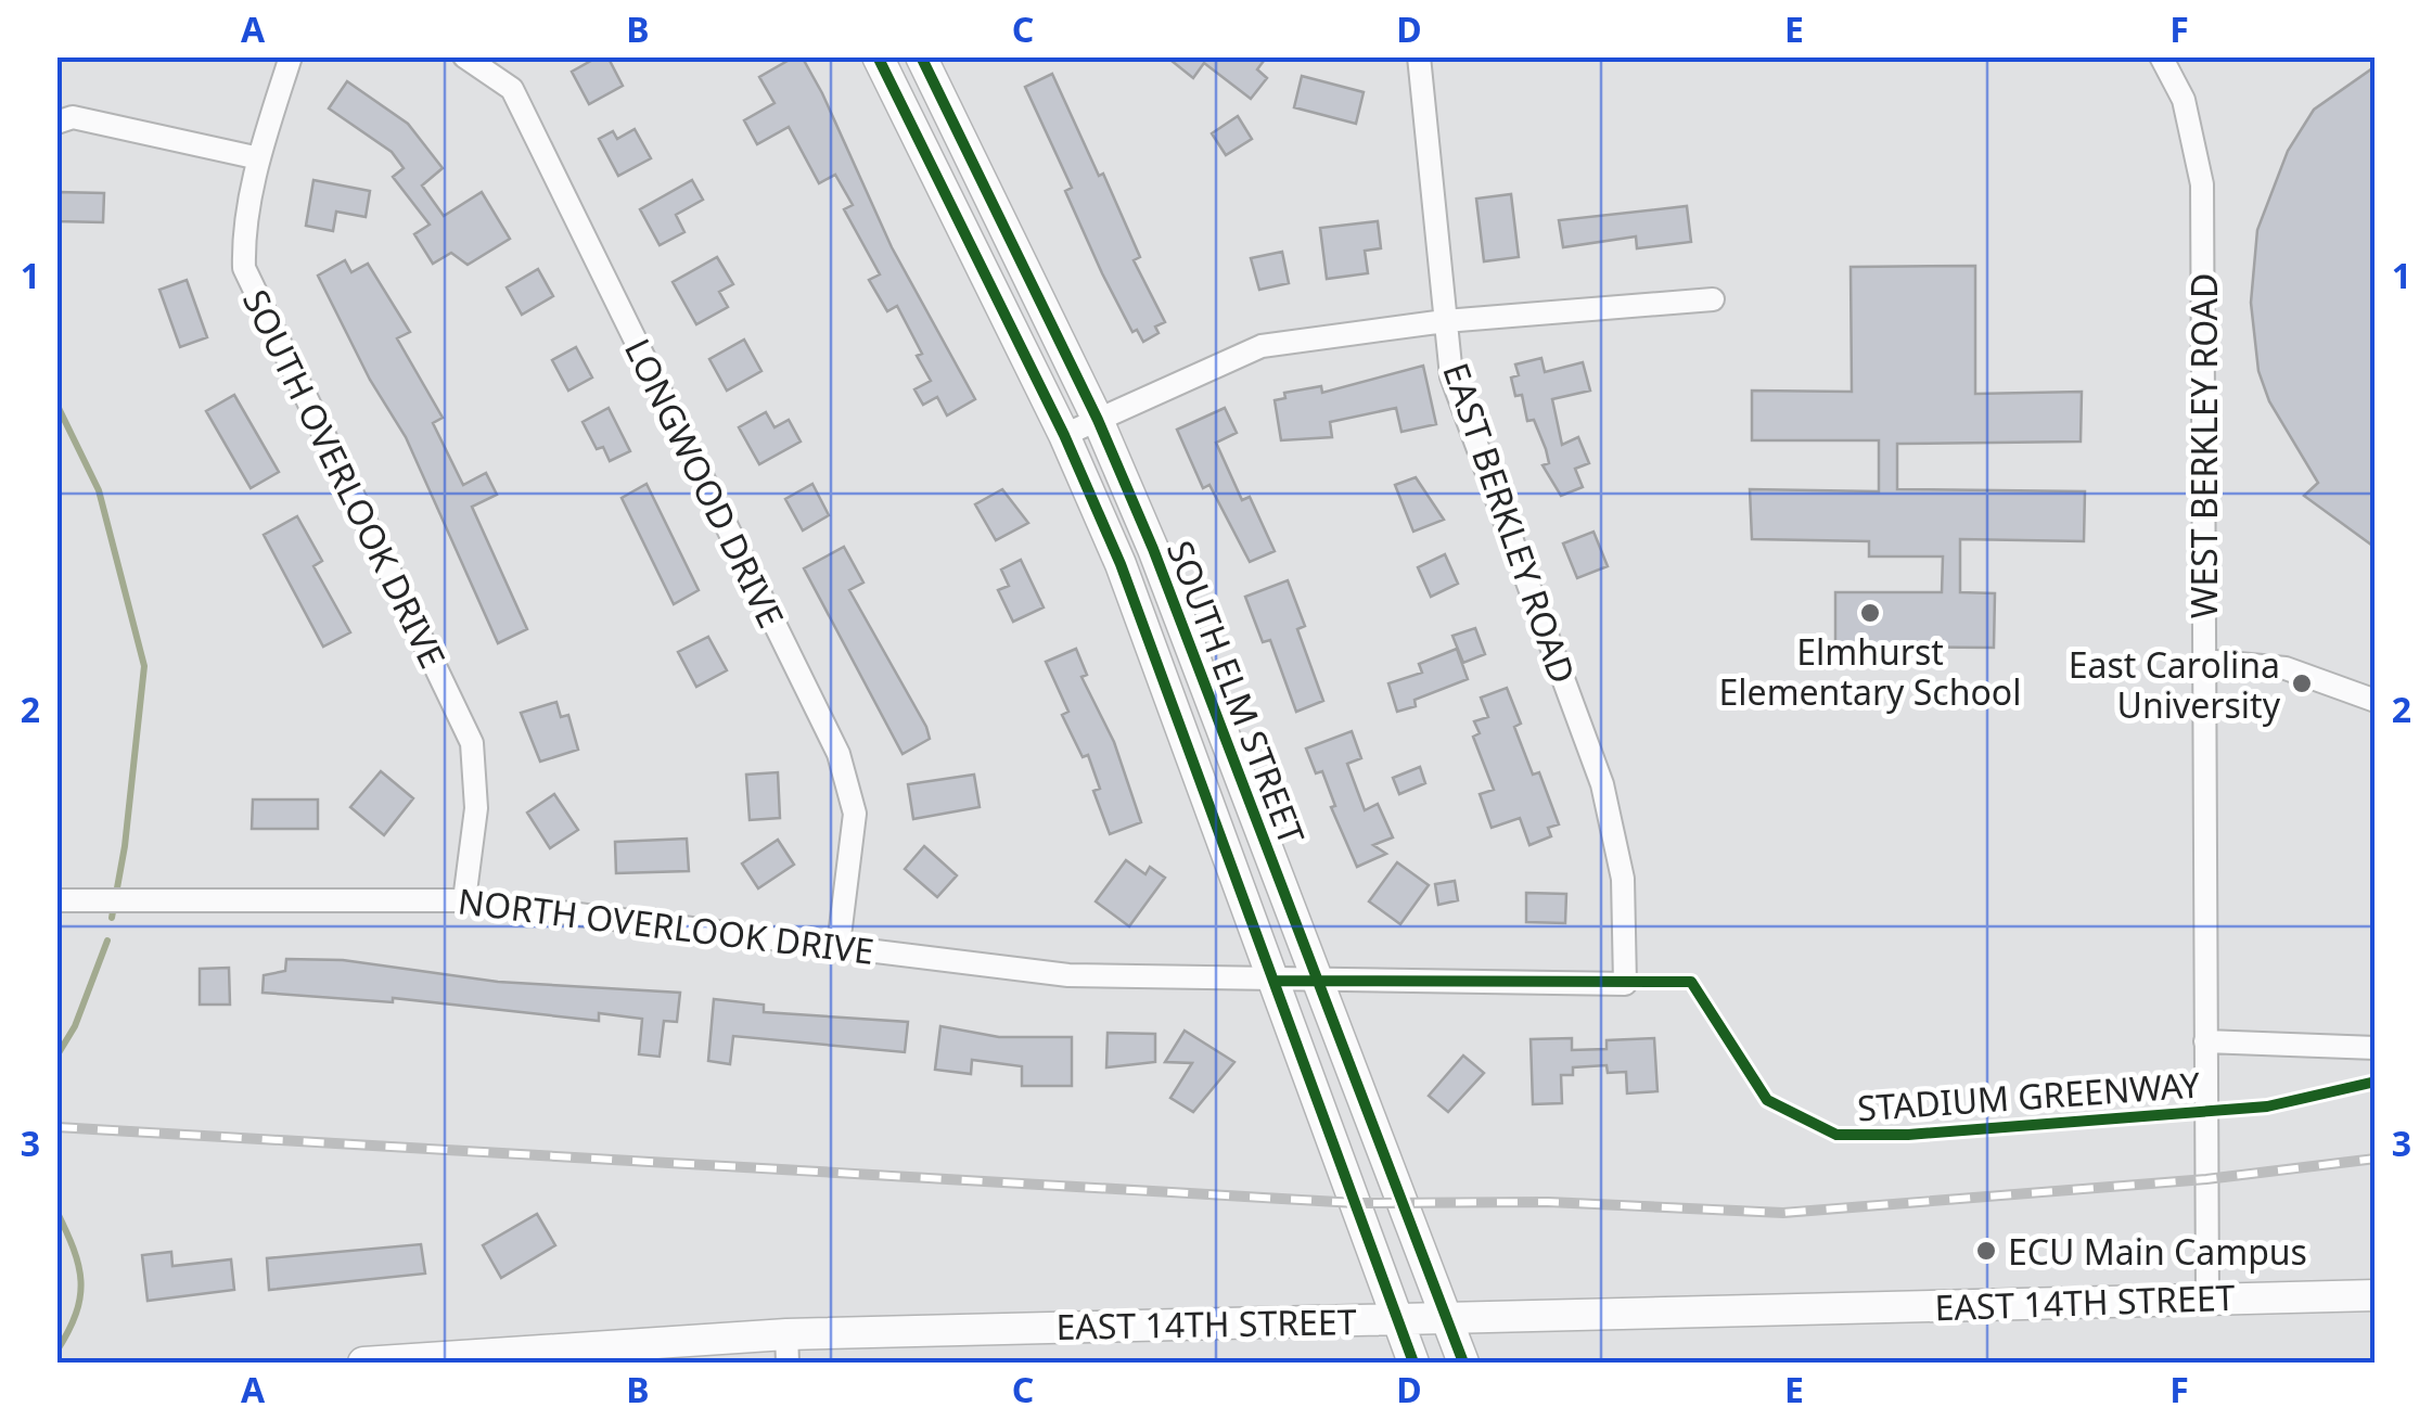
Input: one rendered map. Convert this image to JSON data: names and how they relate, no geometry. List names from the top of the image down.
{
  "streets": {
    "street": [
      "WEST BERKLEY ROAD",
      "SOUTH OVERLOOK DRIVE",
      "LONGWOOD DRIVE",
      "EAST BERKLEY ROAD",
      "SOUTH ELM STREET",
      "NORTH OVERLOOK DRIVE",
      "EAST 14TH STREET"
    ],
    "cycle path": ["STADIUM GREENWAY"]
  },
  "crossings": [
    ["WEST BERKLEY ROAD", "EAST 14TH STREET"],
    ["SOUTH OVERLOOK DRIVE", "NORTH OVERLOOK DRIVE"],
    ["LONGWOOD DRIVE", "NORTH OVERLOOK DRIVE"],
    ["EAST BERKLEY ROAD", "NORTH OVERLOOK DRIVE"],
    ["SOUTH ELM STREET", "NORTH OVERLOOK DRIVE"],
    ["SOUTH ELM STREET", "EAST 14TH STREET"]
  ],
  "places": ["Elmhurst Elementary School", "East Carolina University", "ECU Main Campus"],
  "grid": {
    "columns": [
      "A",
      "B",
      "C",
      "D",
      "E",
      "F"
    ],
    "rows": ["1", "2", "3"]
  }
}
